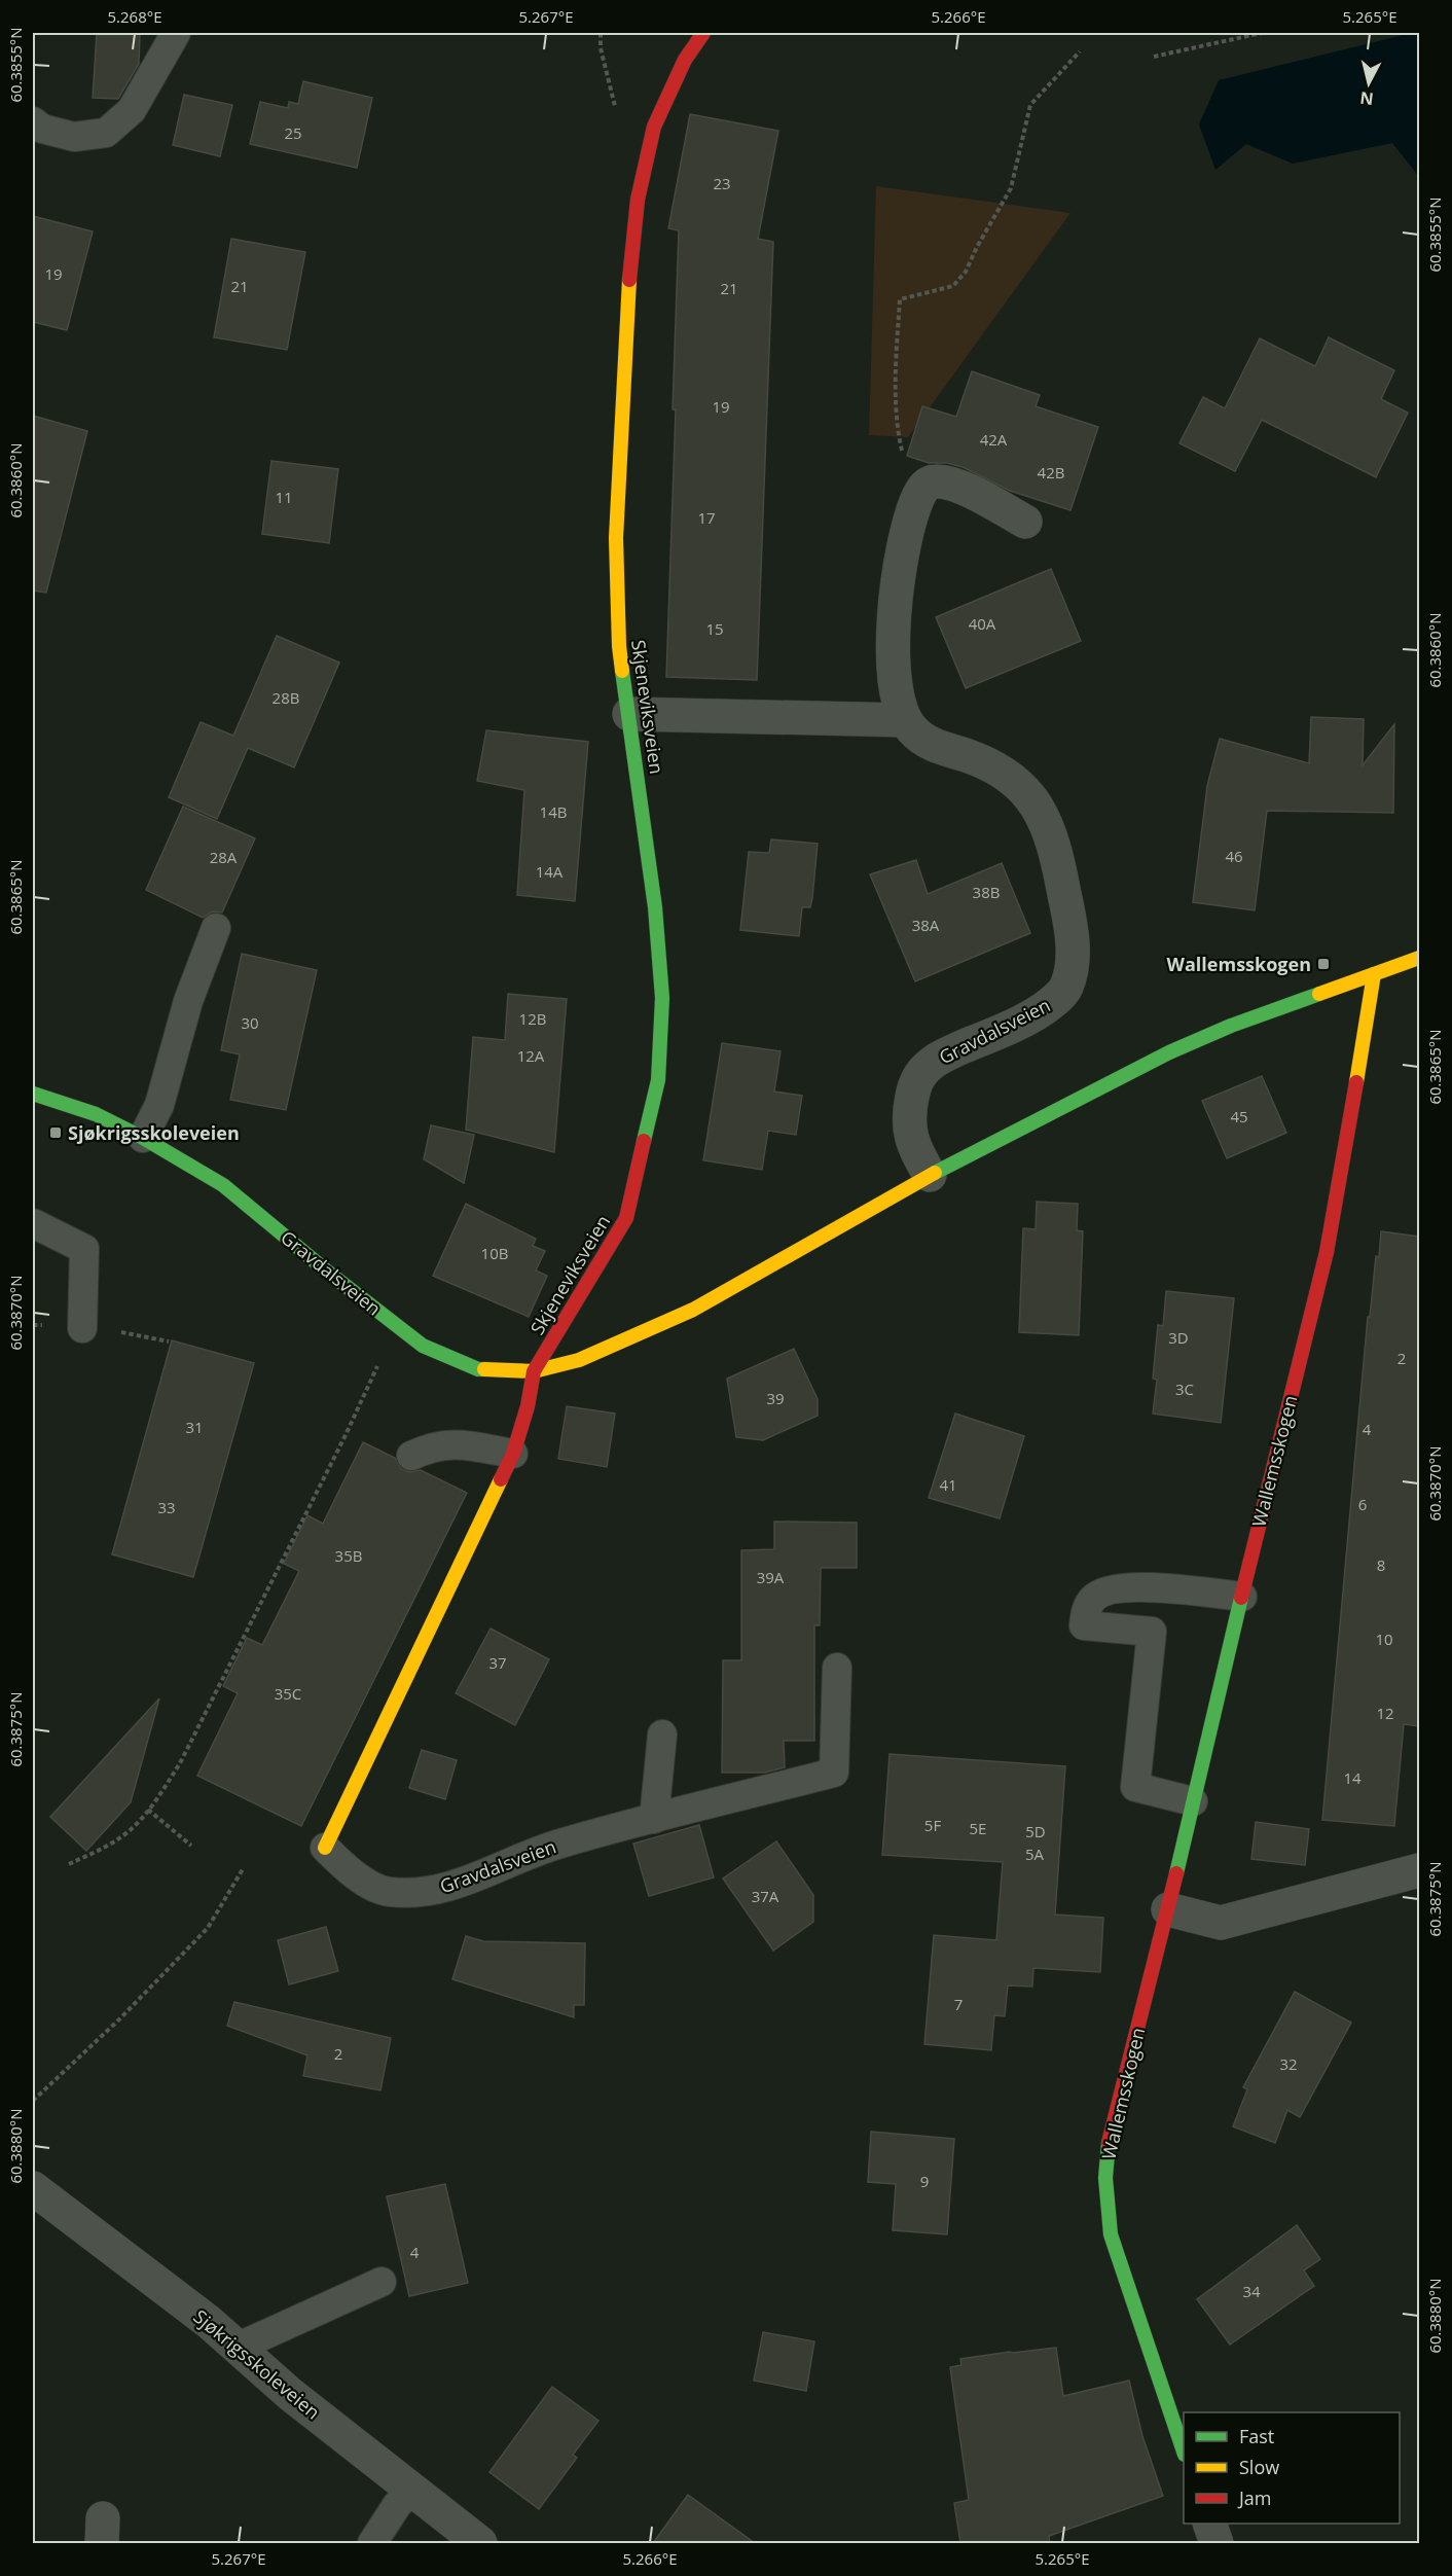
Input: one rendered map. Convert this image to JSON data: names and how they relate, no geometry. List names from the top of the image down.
{
  "streets": {
    "street": [
      "Skjeneviksveien",
      "Gravdalsveien",
      "Wallemsskogen",
      "Sjøkrigsskoleveien"
    ]
  },
  "crossings": [
    ["Skjeneviksveien", "Gravdalsveien"],
    ["Gravdalsveien", "Wallemsskogen"]
  ],
  "places": {
    "transit": ["Wallemsskogen", "Sjøkrigsskoleveien"]
  },
  "house_numbers": [
    "25",
    "23",
    "19",
    "21",
    "21",
    "19",
    "42A",
    "42B",
    "11",
    "17",
    "40A",
    "15",
    "28B",
    "14B",
    "46",
    "28A",
    "14A",
    "38B",
    "38A",
    "12B",
    "30",
    "12A",
    "45",
    "10B",
    "3D",
    "2",
    "3C",
    "39",
    "31",
    "4",
    "41",
    "6",
    "33",
    "35B",
    "8",
    "39A",
    "10",
    "37",
    "35C",
    "12",
    "14",
    "5F",
    "5E",
    "5D",
    "5A",
    "37A",
    "7",
    "2",
    "32",
    "9",
    "4",
    "34"
  ],
  "legend": ["Fast", "Slow", "Jam"],
  "north": "bottom",
  "coordinates": [
    "5.268°E",
    "5.267°E",
    "5.266°E",
    "5.265°E",
    "60.3855°N",
    "60.3860°N",
    "60.3865°N",
    "60.3870°N",
    "60.3875°N",
    "60.3880°N"
  ]
}
